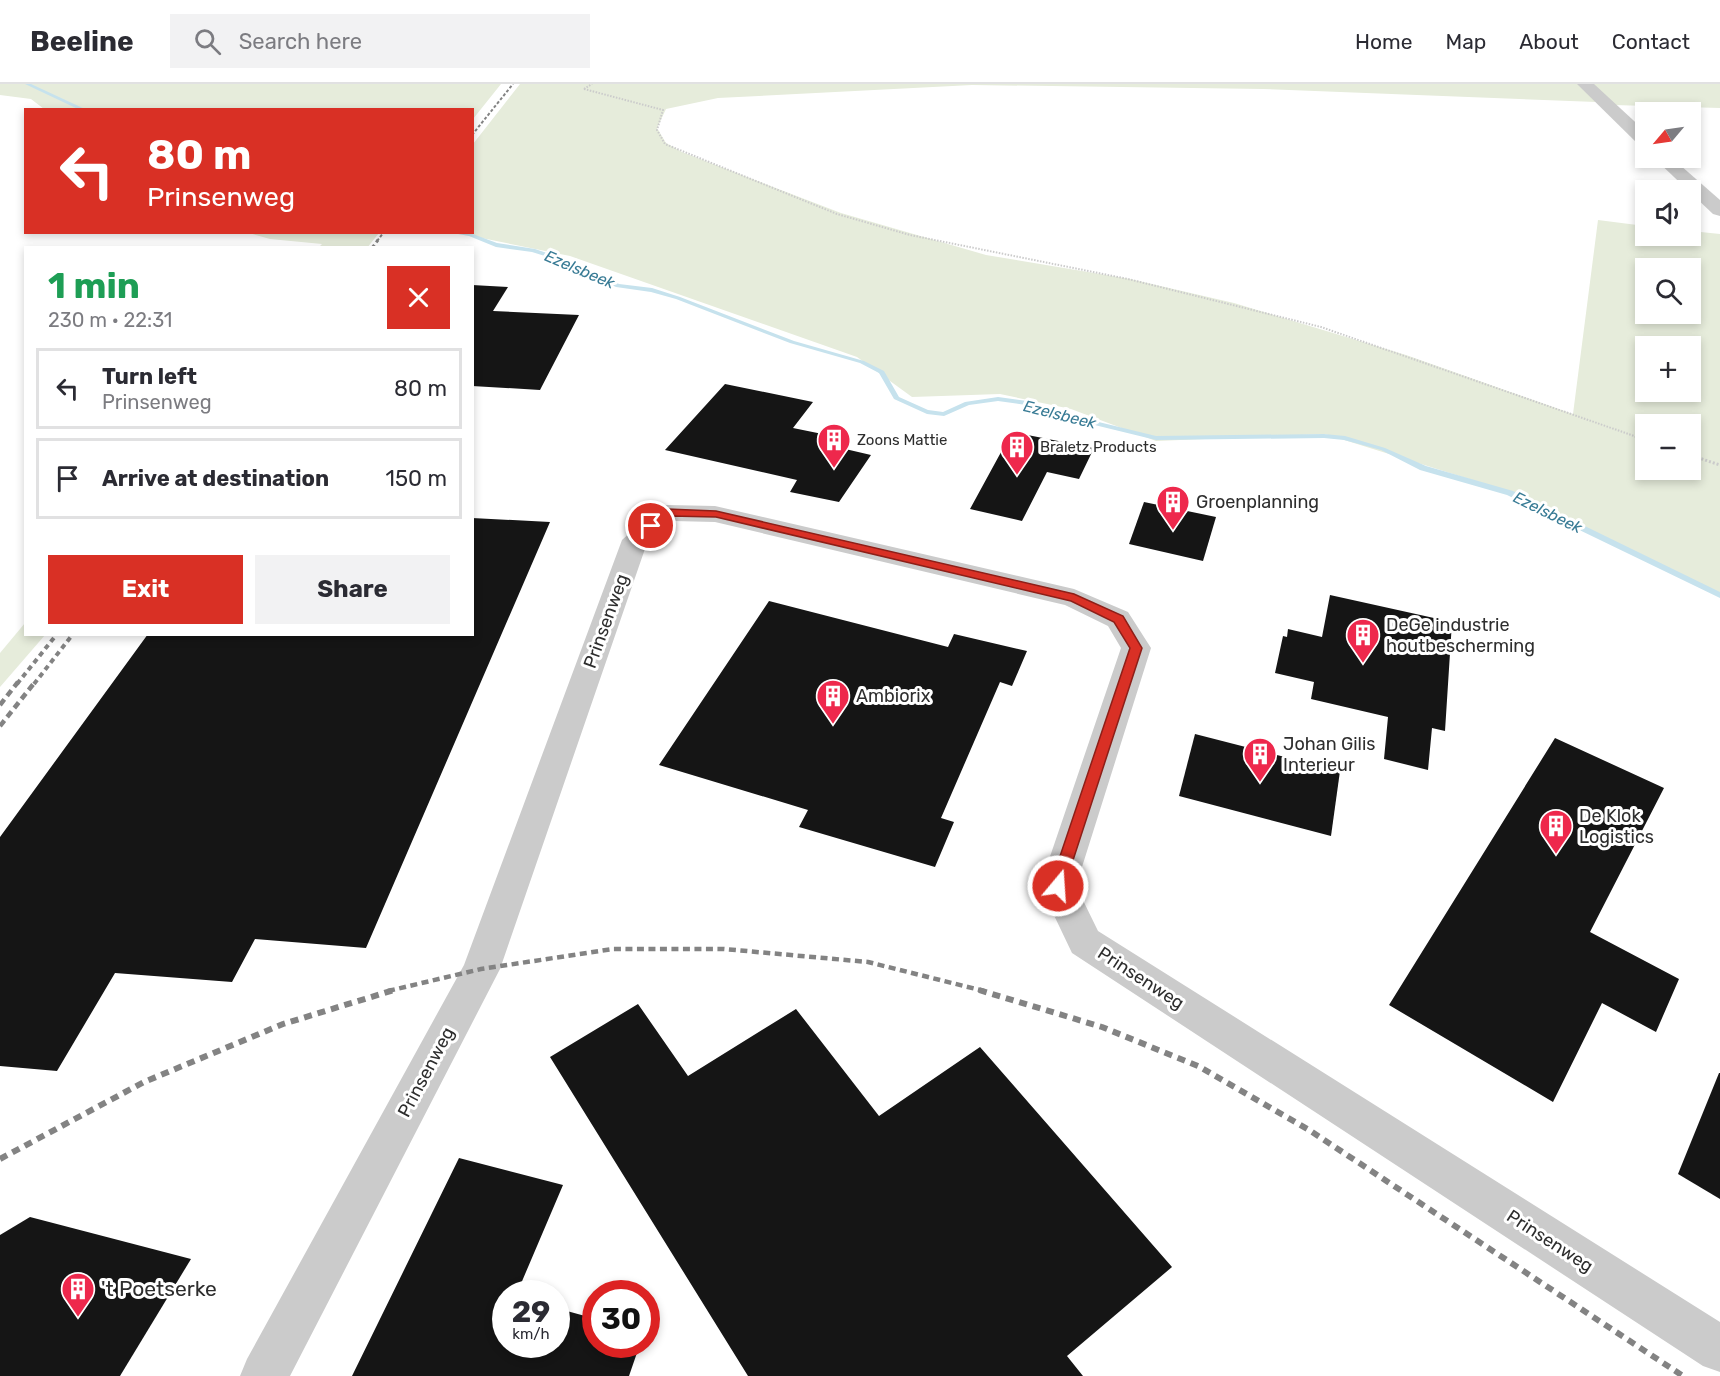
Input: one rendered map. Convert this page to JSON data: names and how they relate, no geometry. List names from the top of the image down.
{
  "streets": {
    "street": ["Prinsenweg"]
  },
  "water": ["Ezelsbeek"],
  "places": {
    "building": [
      "Zoons Mattie",
      "Braletz Products",
      "Groenplanning",
      "DeGe industrie houtbescherming",
      "Ambiorix",
      "Johan Gilis Interieur",
      "De Klok Logistics",
      "'t Poetserke"
    ]
  },
  "north": "bottom left",
  "page": {
    "header": "Beeline",
    "search": "Search here",
    "nav": [
      "Home",
      "Map",
      "About",
      "Contact"
    ],
    "map_buttons": ["+", "−"],
    "turn": ["80 m", "Prinsenweg"],
    "heading": ["1 min", "230 m · 22:31"],
    "list": [
      {
        "name": "Turn left",
        "note": "Prinsenweg",
        "value": "80 m"
      },
      {
        "name": "Arrive at destination",
        "value": "150 m"
      }
    ],
    "buttons": ["Exit", "Share"],
    "speed": "29 km/h",
    "limit": "30"
  }
}
